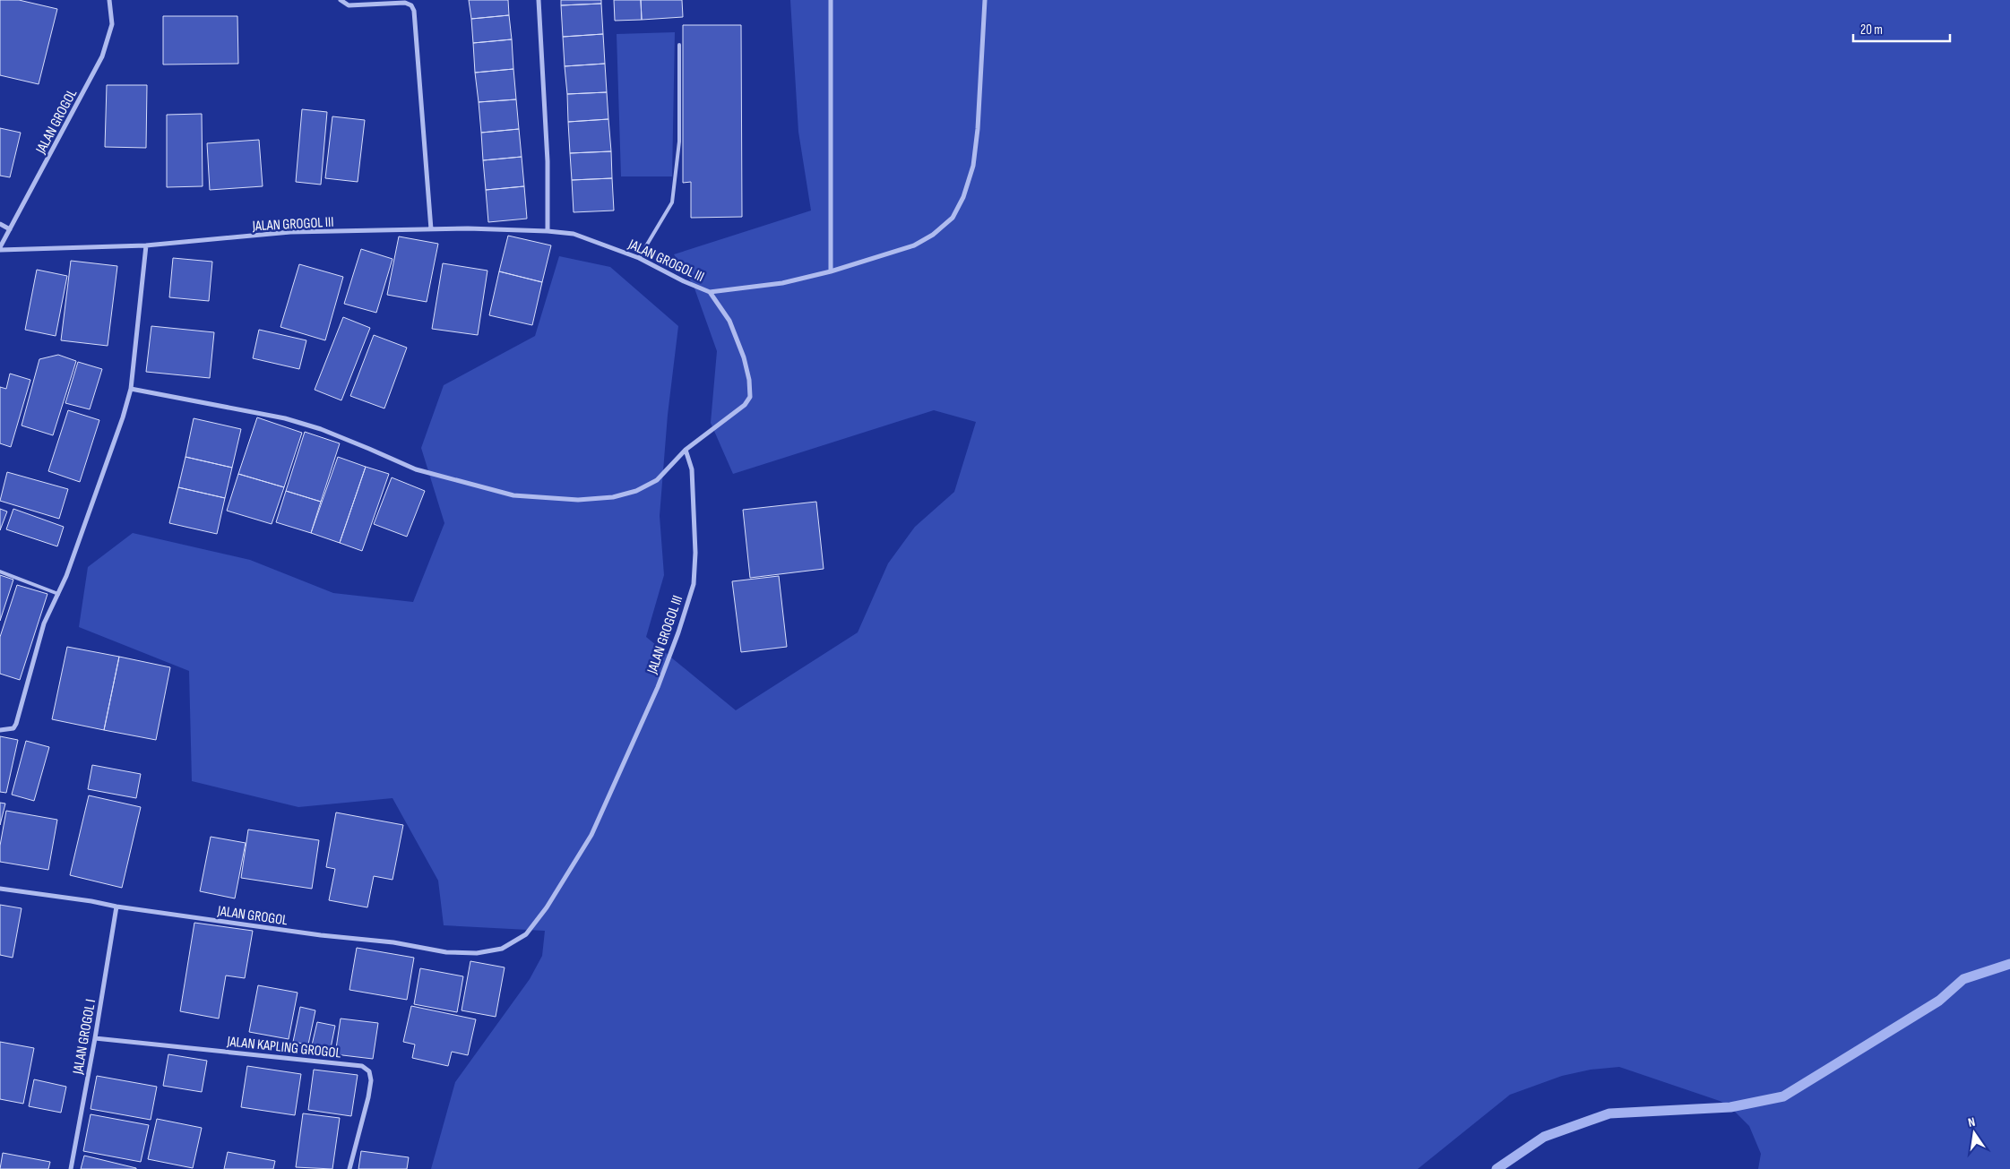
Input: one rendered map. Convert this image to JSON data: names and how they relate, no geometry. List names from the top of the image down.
{
  "streets": {
    "street": [
      "JALAN GROGOL",
      "JALAN GROGOL III",
      "JALAN GROGOL I",
      "JALAN KAPLING GROGOL"
    ]
  },
  "crossings": [
    ["JALAN GROGOL", "JALAN GROGOL III"],
    ["JALAN GROGOL", "JALAN GROGOL I"],
    ["JALAN GROGOL I", "JALAN KAPLING GROGOL"]
  ],
  "scale_bar": "20 m",
  "north": "top"
}
